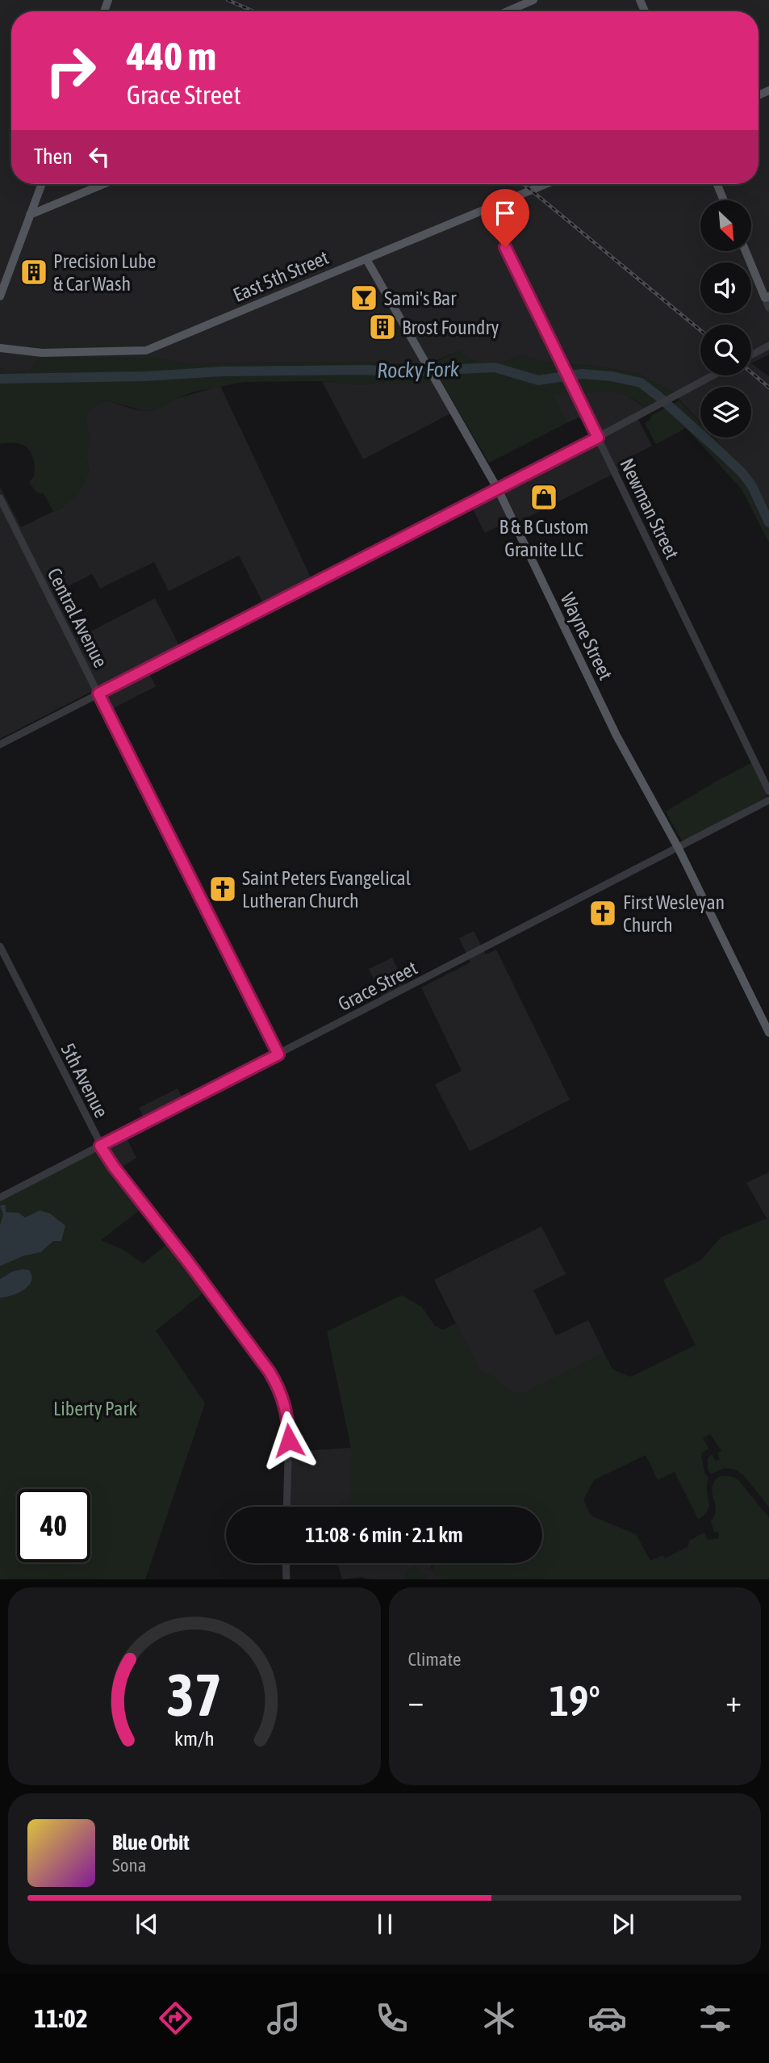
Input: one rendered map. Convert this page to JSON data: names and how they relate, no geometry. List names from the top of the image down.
{
  "streets": {
    "main road": ["East 5th Street", "Wayne Street"],
    "street": [
      "Newman Street",
      "Central Avenue",
      "Grace Street",
      "5th Avenue"
    ]
  },
  "crossings": [
    ["East 5th Street", "Newman Street"],
    ["East 5th Street", "Wayne Street"],
    ["Central Avenue", "Grace Street"],
    ["Wayne Street", "Grace Street"],
    ["Grace Street", "5th Avenue"]
  ],
  "water": ["Rocky Fork"],
  "parks": ["Liberty Park"],
  "places": {
    "building": ["Precision Lube & Car Wash", "Brost Foundry"],
    "bar": ["Sami's Bar"],
    "shop": ["B & B Custom Granite LLC"],
    "church": ["Saint Peters Evangelical Lutheran Church", "First Wesleyan Church"]
  },
  "north": "bottom right",
  "page": {
    "turn": ["440 m", "Grace Street"],
    "then": "Then",
    "limit": "40",
    "trip": "11:08 · 6 min · 2.1 km",
    "tile": "Climate",
    "heat": ["−", "19°", "+"],
    "song": ["Blue Orbit", "Sona"],
    "tabs": "11:02",
    "gauge": ["37", "km/h"]
  }
}
